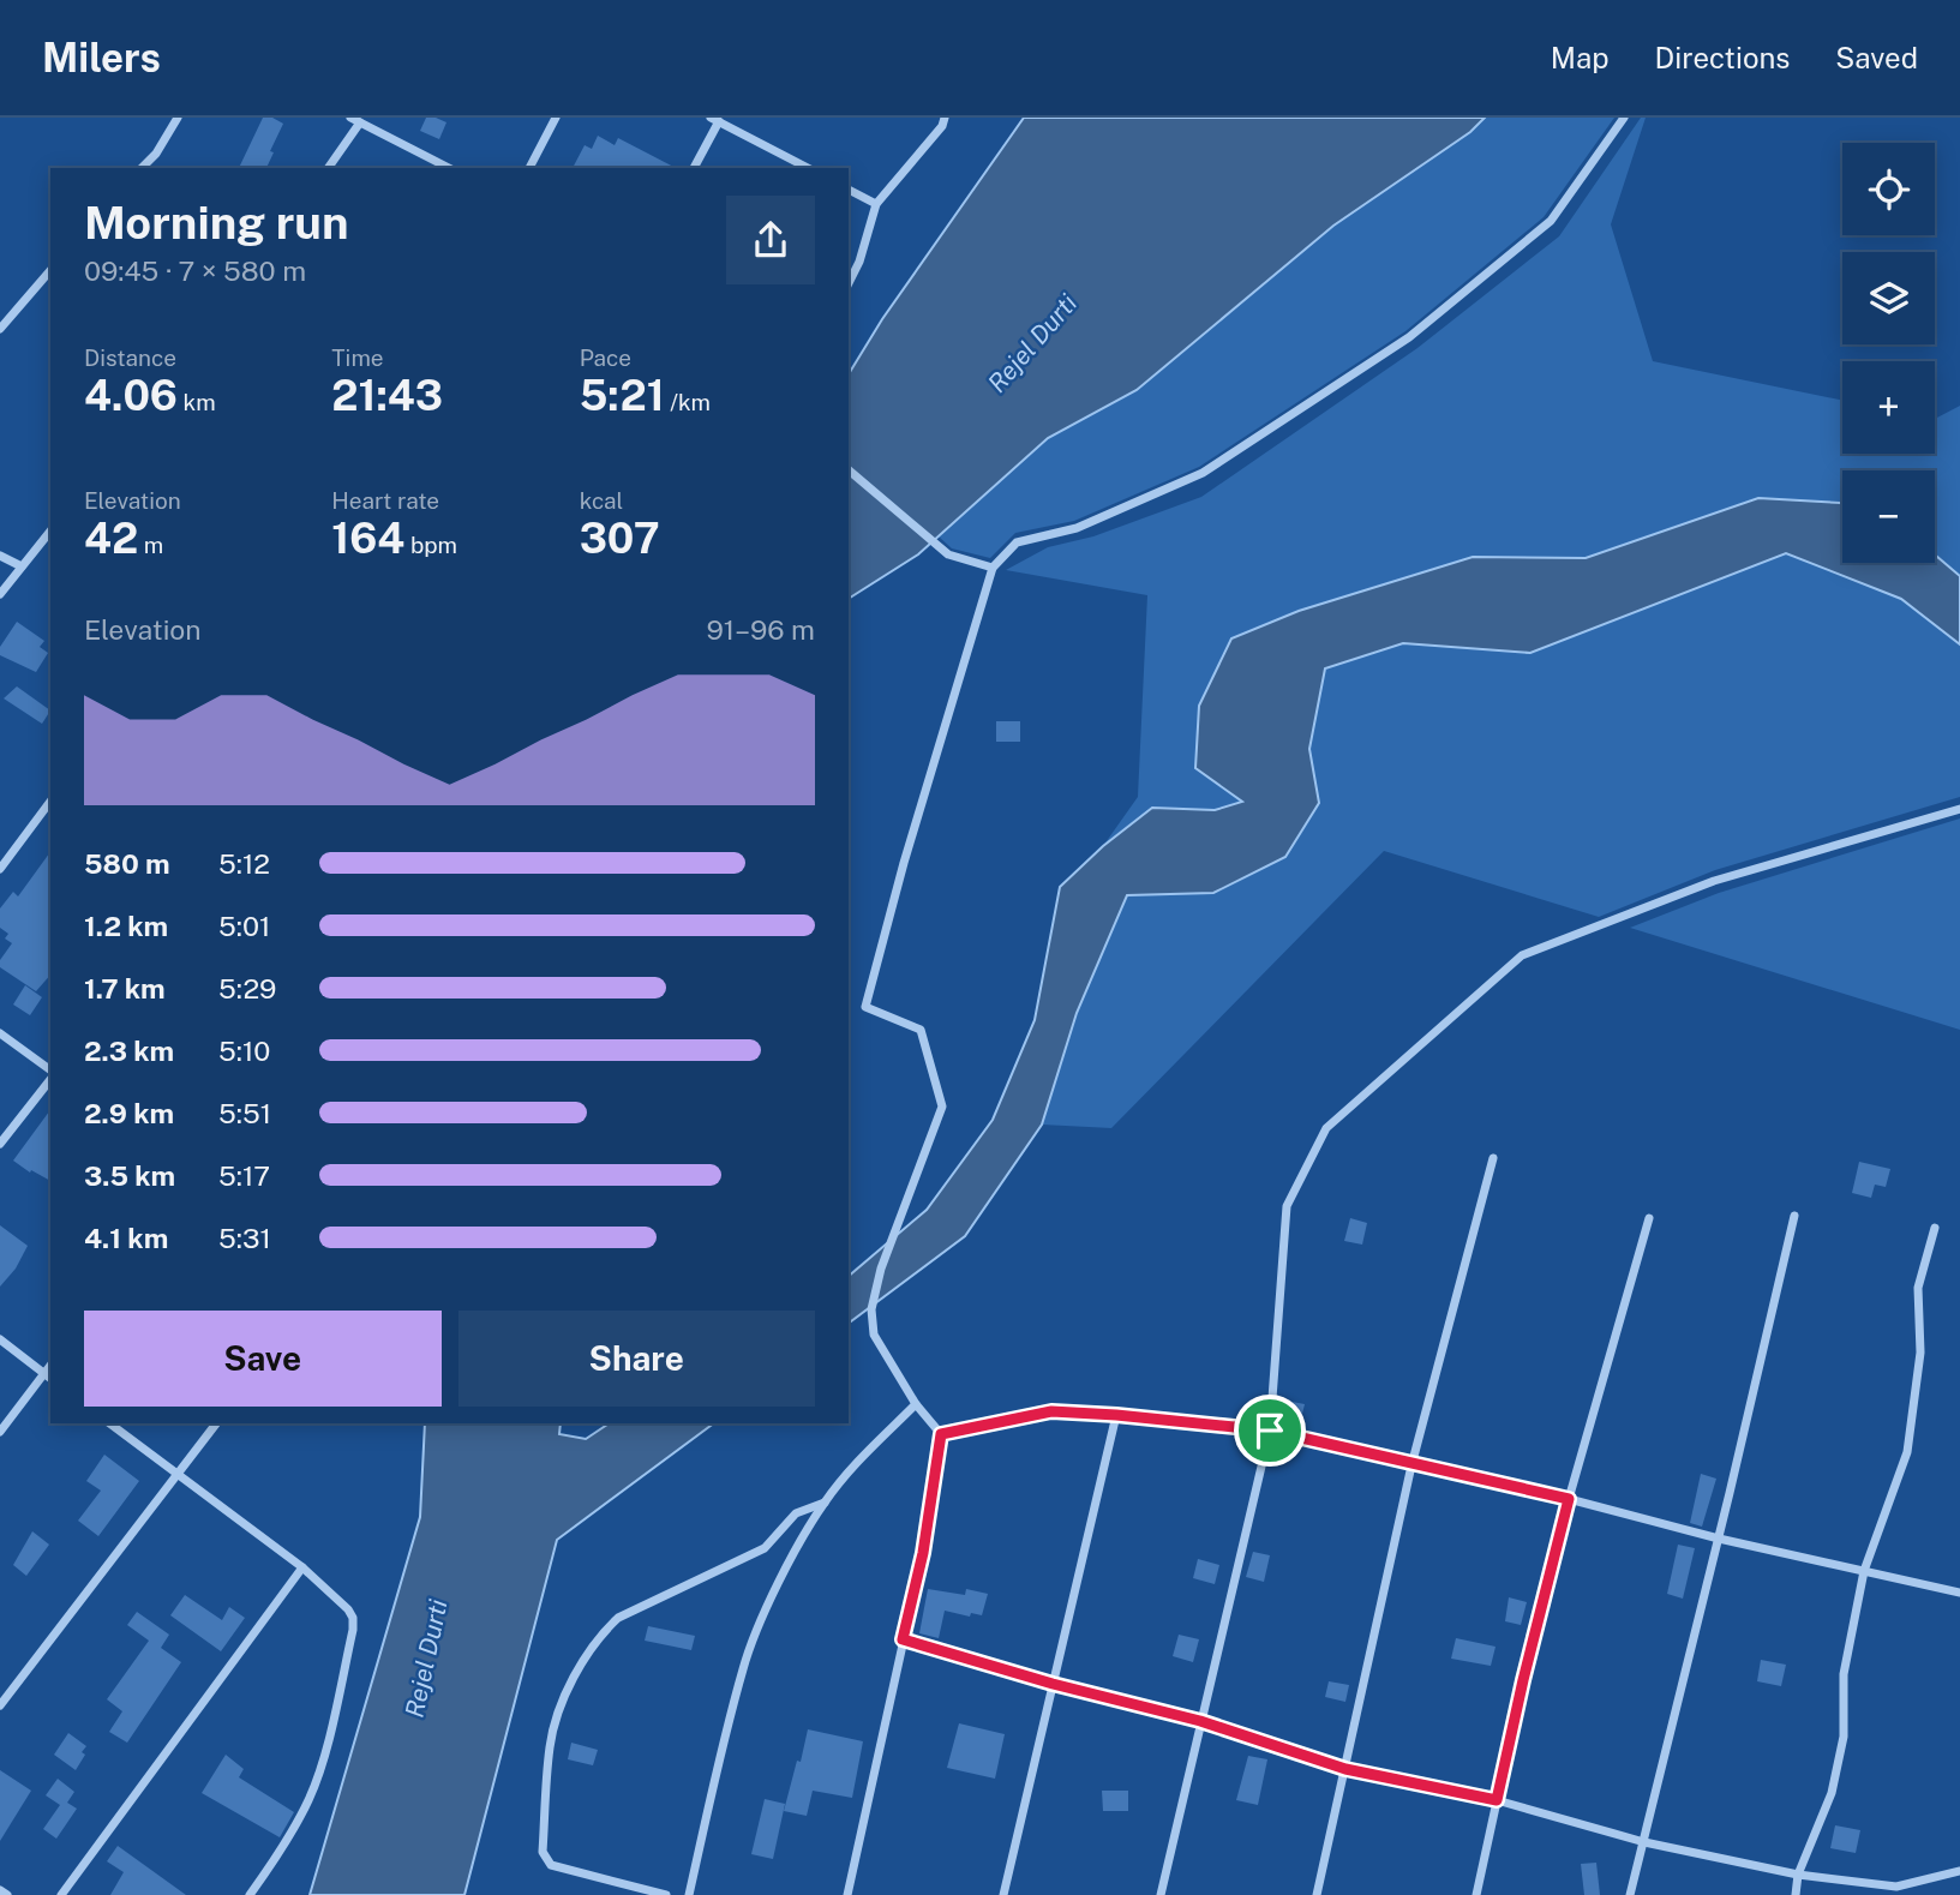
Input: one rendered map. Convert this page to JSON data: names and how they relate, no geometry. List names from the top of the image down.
{
  "water": ["Rejel Durti"],
  "page": {
    "header": "Milers",
    "nav": ["Map", "Directions", "Saved"],
    "map_buttons": ["+", "−"],
    "heading": ["Morning run", "09:45 · 7 × 580 m"],
    "stats": [
      ["Distance", "4.06 km"],
      ["Time", "21:43"],
      ["Pace", "5:21 /km"],
      ["Elevation", "42 m"],
      ["Heart rate", "164 bpm"],
      ["kcal", "307"]
    ],
    "chart": ["Elevation", "91–96 m"],
    "list": [
      {
        "name": "580 m",
        "note": "5:12"
      },
      {
        "name": "1.2 km",
        "note": "5:01"
      },
      {
        "name": "1.7 km",
        "note": "5:29"
      },
      {
        "name": "2.3 km",
        "note": "5:10"
      },
      {
        "name": "2.9 km",
        "note": "5:51"
      },
      {
        "name": "3.5 km",
        "note": "5:17"
      },
      {
        "name": "4.1 km",
        "note": "5:31"
      }
    ],
    "buttons": ["Save", "Share"]
  }
}
